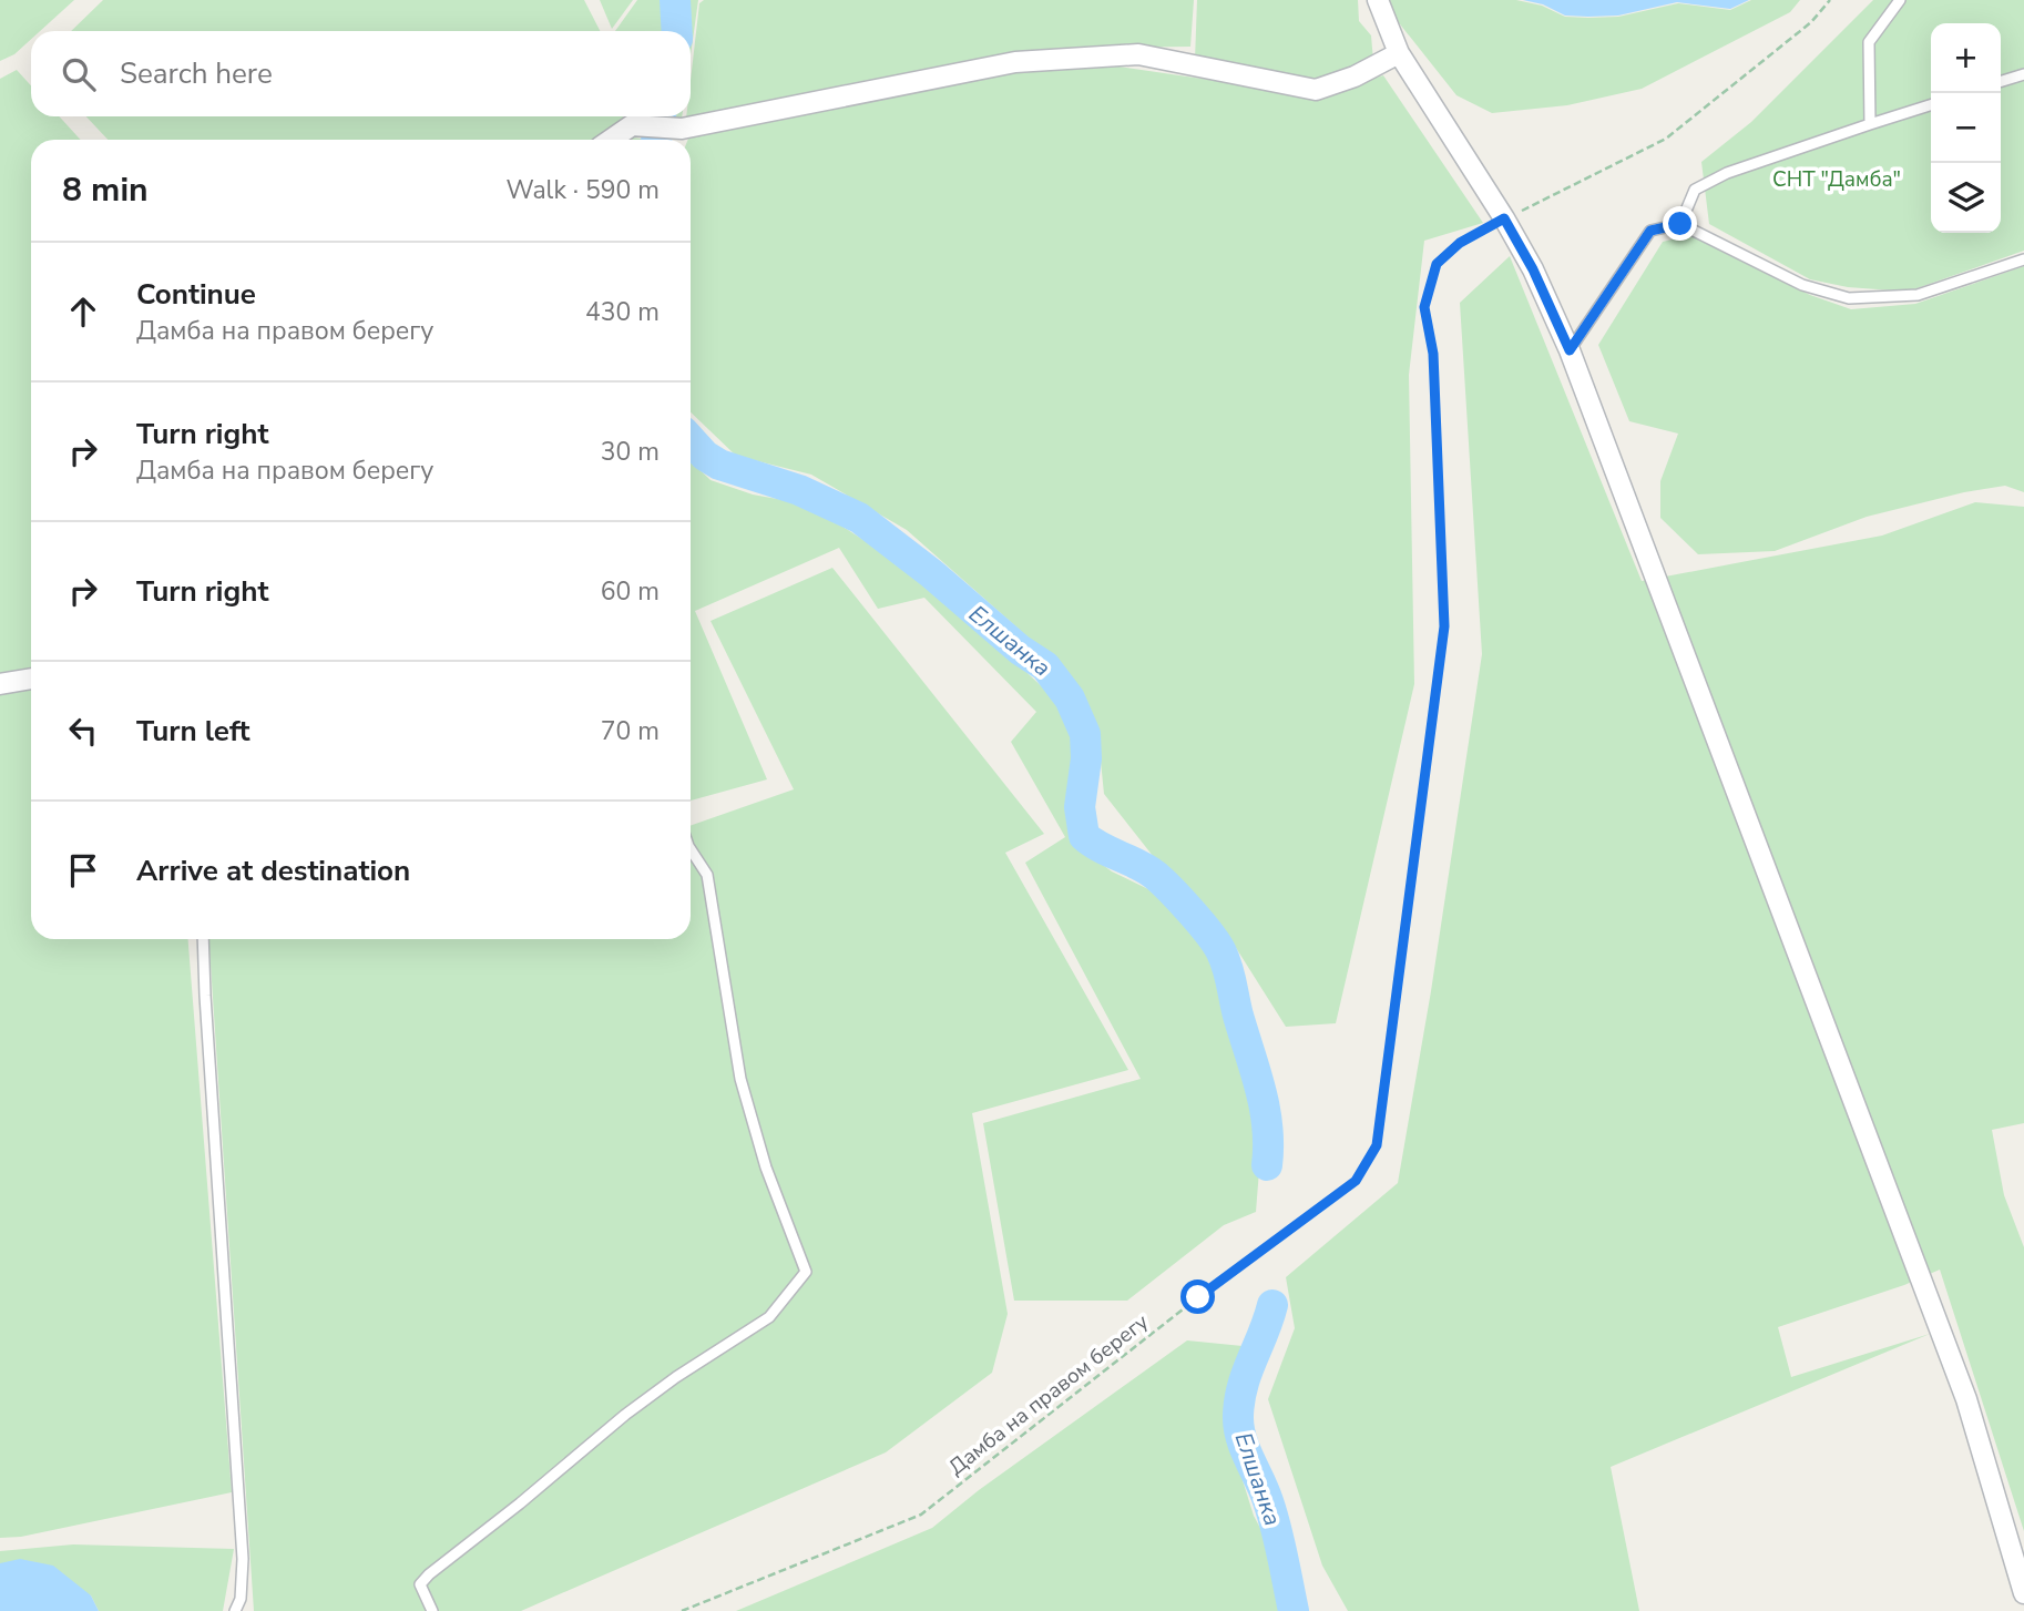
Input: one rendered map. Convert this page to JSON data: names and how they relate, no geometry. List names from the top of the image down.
{
  "streets": {
    "path": ["Дамба на правом берегу"]
  },
  "water": ["Елшанка"],
  "parks": ["СНТ \"Дамба\""],
  "page": {
    "map_buttons": ["+", "−"],
    "search": "Search here",
    "heading": ["8 min", "Walk · 590 m"],
    "list": [
      ["Continue", "Дамба на правом берегу", "430 m"],
      ["Turn right", "Дамба на правом берегу", "30 m"],
      ["Turn right", "60 m"],
      ["Turn left", "70 m"],
      "Arrive at destination"
    ]
  }
}
